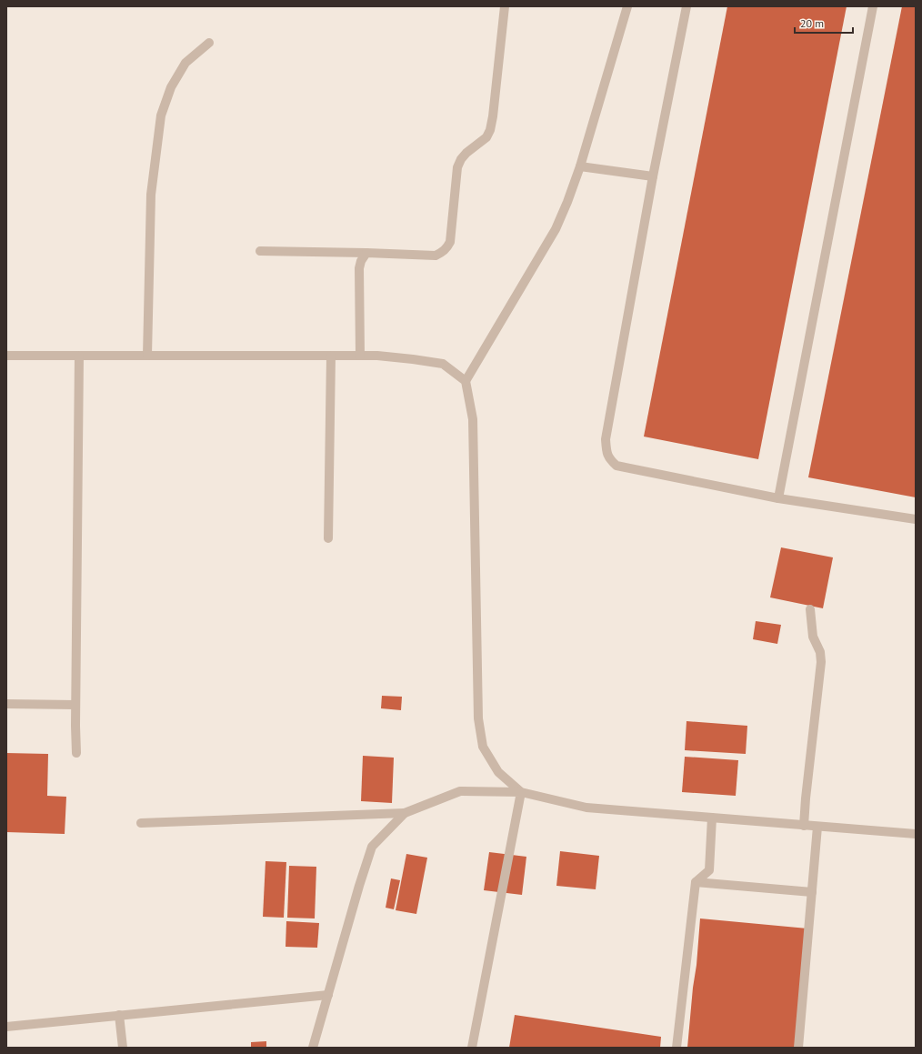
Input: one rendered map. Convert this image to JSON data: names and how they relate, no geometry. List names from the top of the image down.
{
  "scale_bar": "20 m"
}
